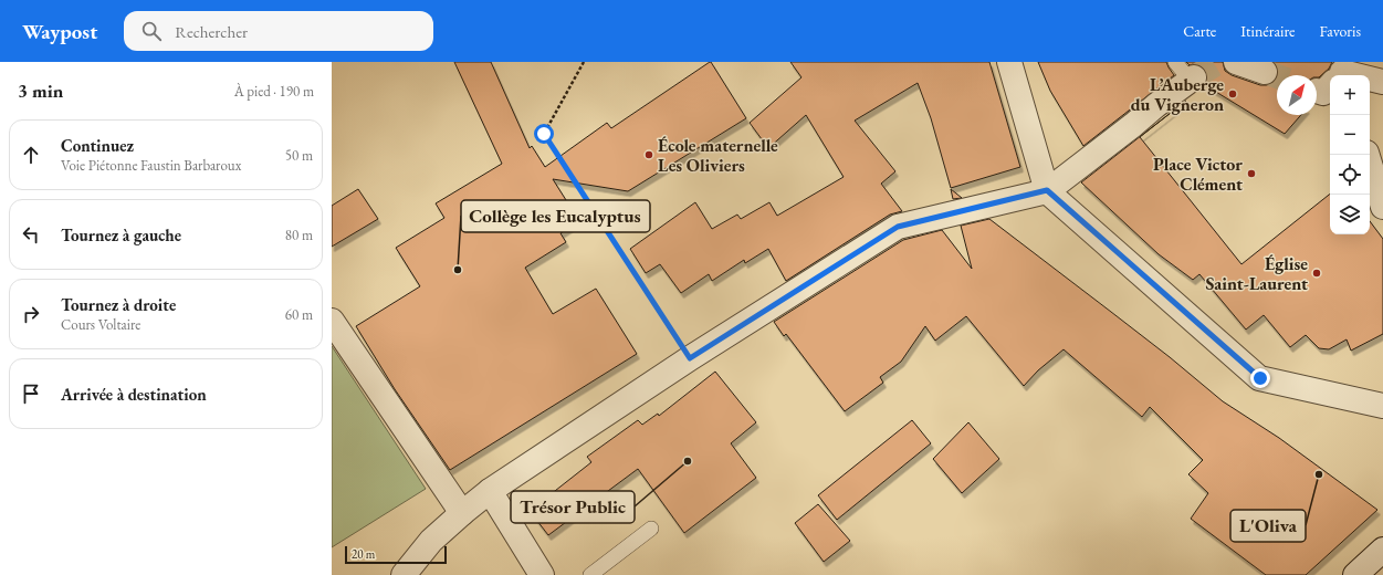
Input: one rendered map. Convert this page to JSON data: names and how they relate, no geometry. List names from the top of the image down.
{
  "places": [
    "L’Auberge du Vigneron",
    "École maternelle Les Oliviers",
    "Place Victor Clément",
    "Collège les Eucalyptus",
    "Église Saint-Laurent",
    "Trésor Public",
    "L'Oliva"
  ],
  "scale_bar": "20 m",
  "north": "top right",
  "page": {
    "header": "Waypost",
    "search": "Rechercher",
    "nav": ["Carte", "Itinéraire", "Favoris"],
    "heading": ["3 min", "À pied · 190 m"],
    "map_buttons": ["+", "−"],
    "list": [
      ["Continuez", "Voie Piétonne Faustin Barbaroux", "50 m"],
      ["Tournez à gauche", "80 m"],
      ["Tournez à droite", "Cours Voltaire", "60 m"],
      "Arrivée à destination"
    ],
    "scale": "20 m"
  }
}
